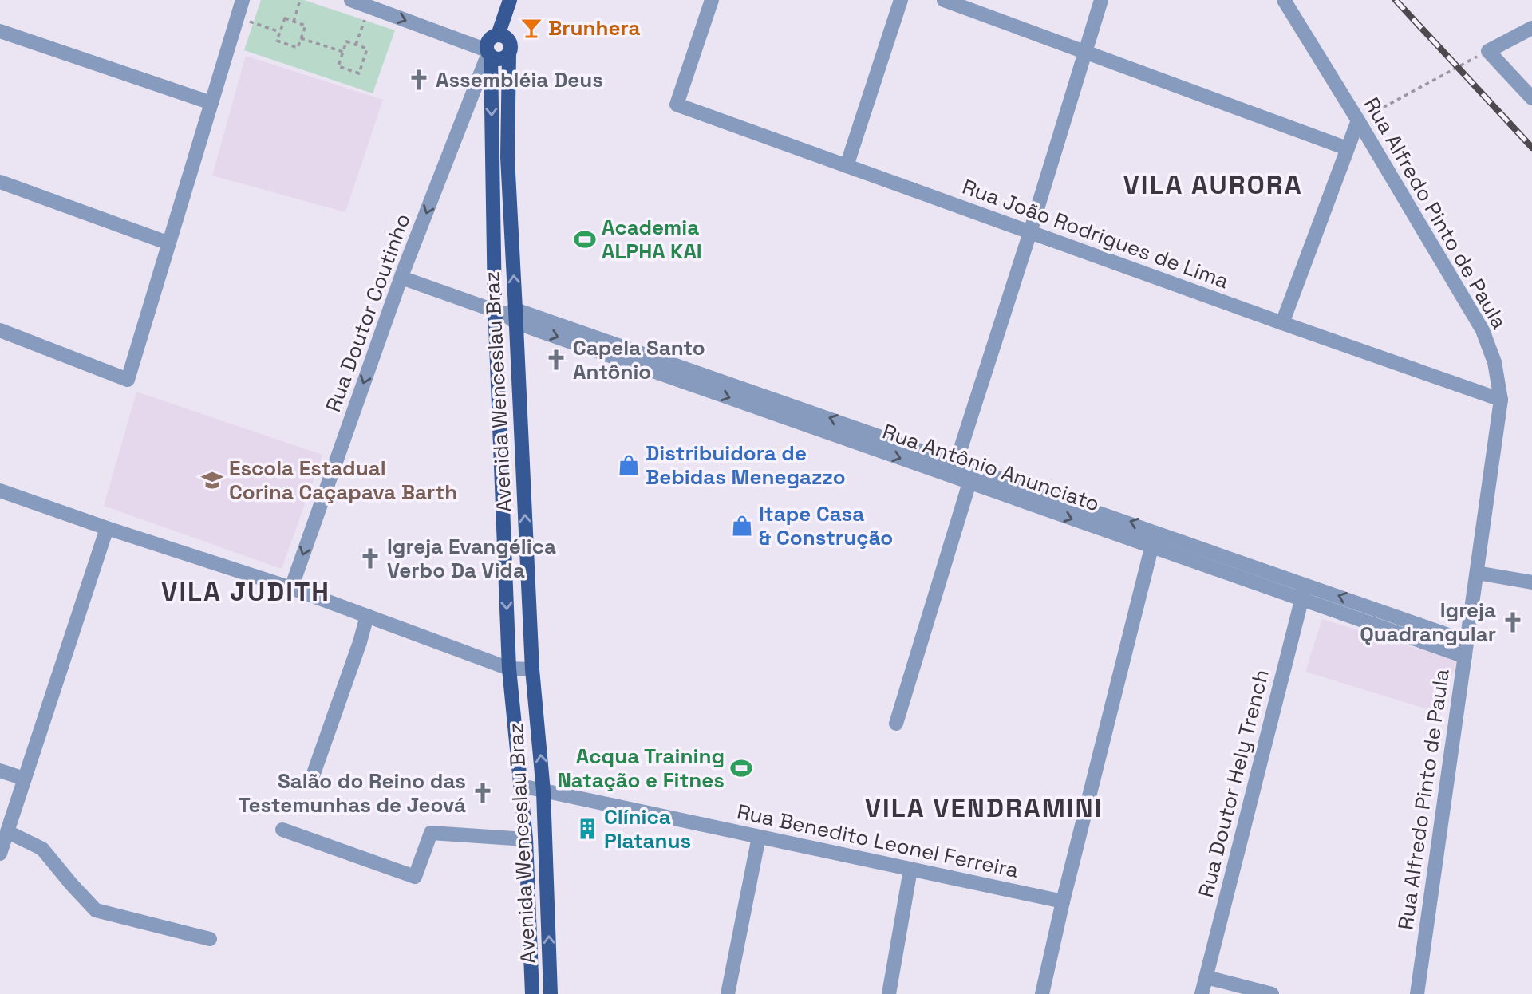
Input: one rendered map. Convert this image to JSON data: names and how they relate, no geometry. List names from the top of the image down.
{
  "streets": {
    "main road": ["Avenida Wenceslau Braz"],
    "street": [
      "Rua Alfredo Pinto de Paula",
      "Rua João Rodrigues de Lima",
      "Rua Doutor Coutinho",
      "Rua Antônio Anunciato",
      "Rua Doutor Hely Trench",
      "Rua Benedito Leonel Ferreira"
    ]
  },
  "crossings": [
    ["Rua Alfredo Pinto de Paula", "Rua João Rodrigues de Lima"],
    ["Rua Alfredo Pinto de Paula", "Rua Antônio Anunciato"],
    ["Rua Doutor Coutinho", "Avenida Wenceslau Braz"],
    ["Rua Doutor Coutinho", "Rua Antônio Anunciato"],
    ["Avenida Wenceslau Braz", "Rua Antônio Anunciato"],
    ["Avenida Wenceslau Braz", "Rua Benedito Leonel Ferreira"],
    ["Rua Antônio Anunciato", "Rua Doutor Hely Trench"]
  ],
  "one_way": ["Rua Doutor Coutinho"],
  "districts": ["VILA AURORA", "VILA JUDITH", "VILA VENDRAMINI"],
  "places": {
    "bar": ["Brunhera"],
    "church": [
      "Assembléia Deus",
      "Capela Santo Antônio",
      "Igreja Evangélica Verbo Da Vida",
      "Igreja Quadrangular",
      "Salão do Reino das Testemunhas de Jeová"
    ],
    "sports": ["Academia ALPHA KAI", "Acqua Training Natação e Fitnes"],
    "shop": ["Distribuidora de Bebidas Menegazzo", "Itape Casa & Construção"],
    "school or university": ["Escola Estadual Corina Caçapava Barth"],
    "building": ["Clínica Platanus"]
  }
}
